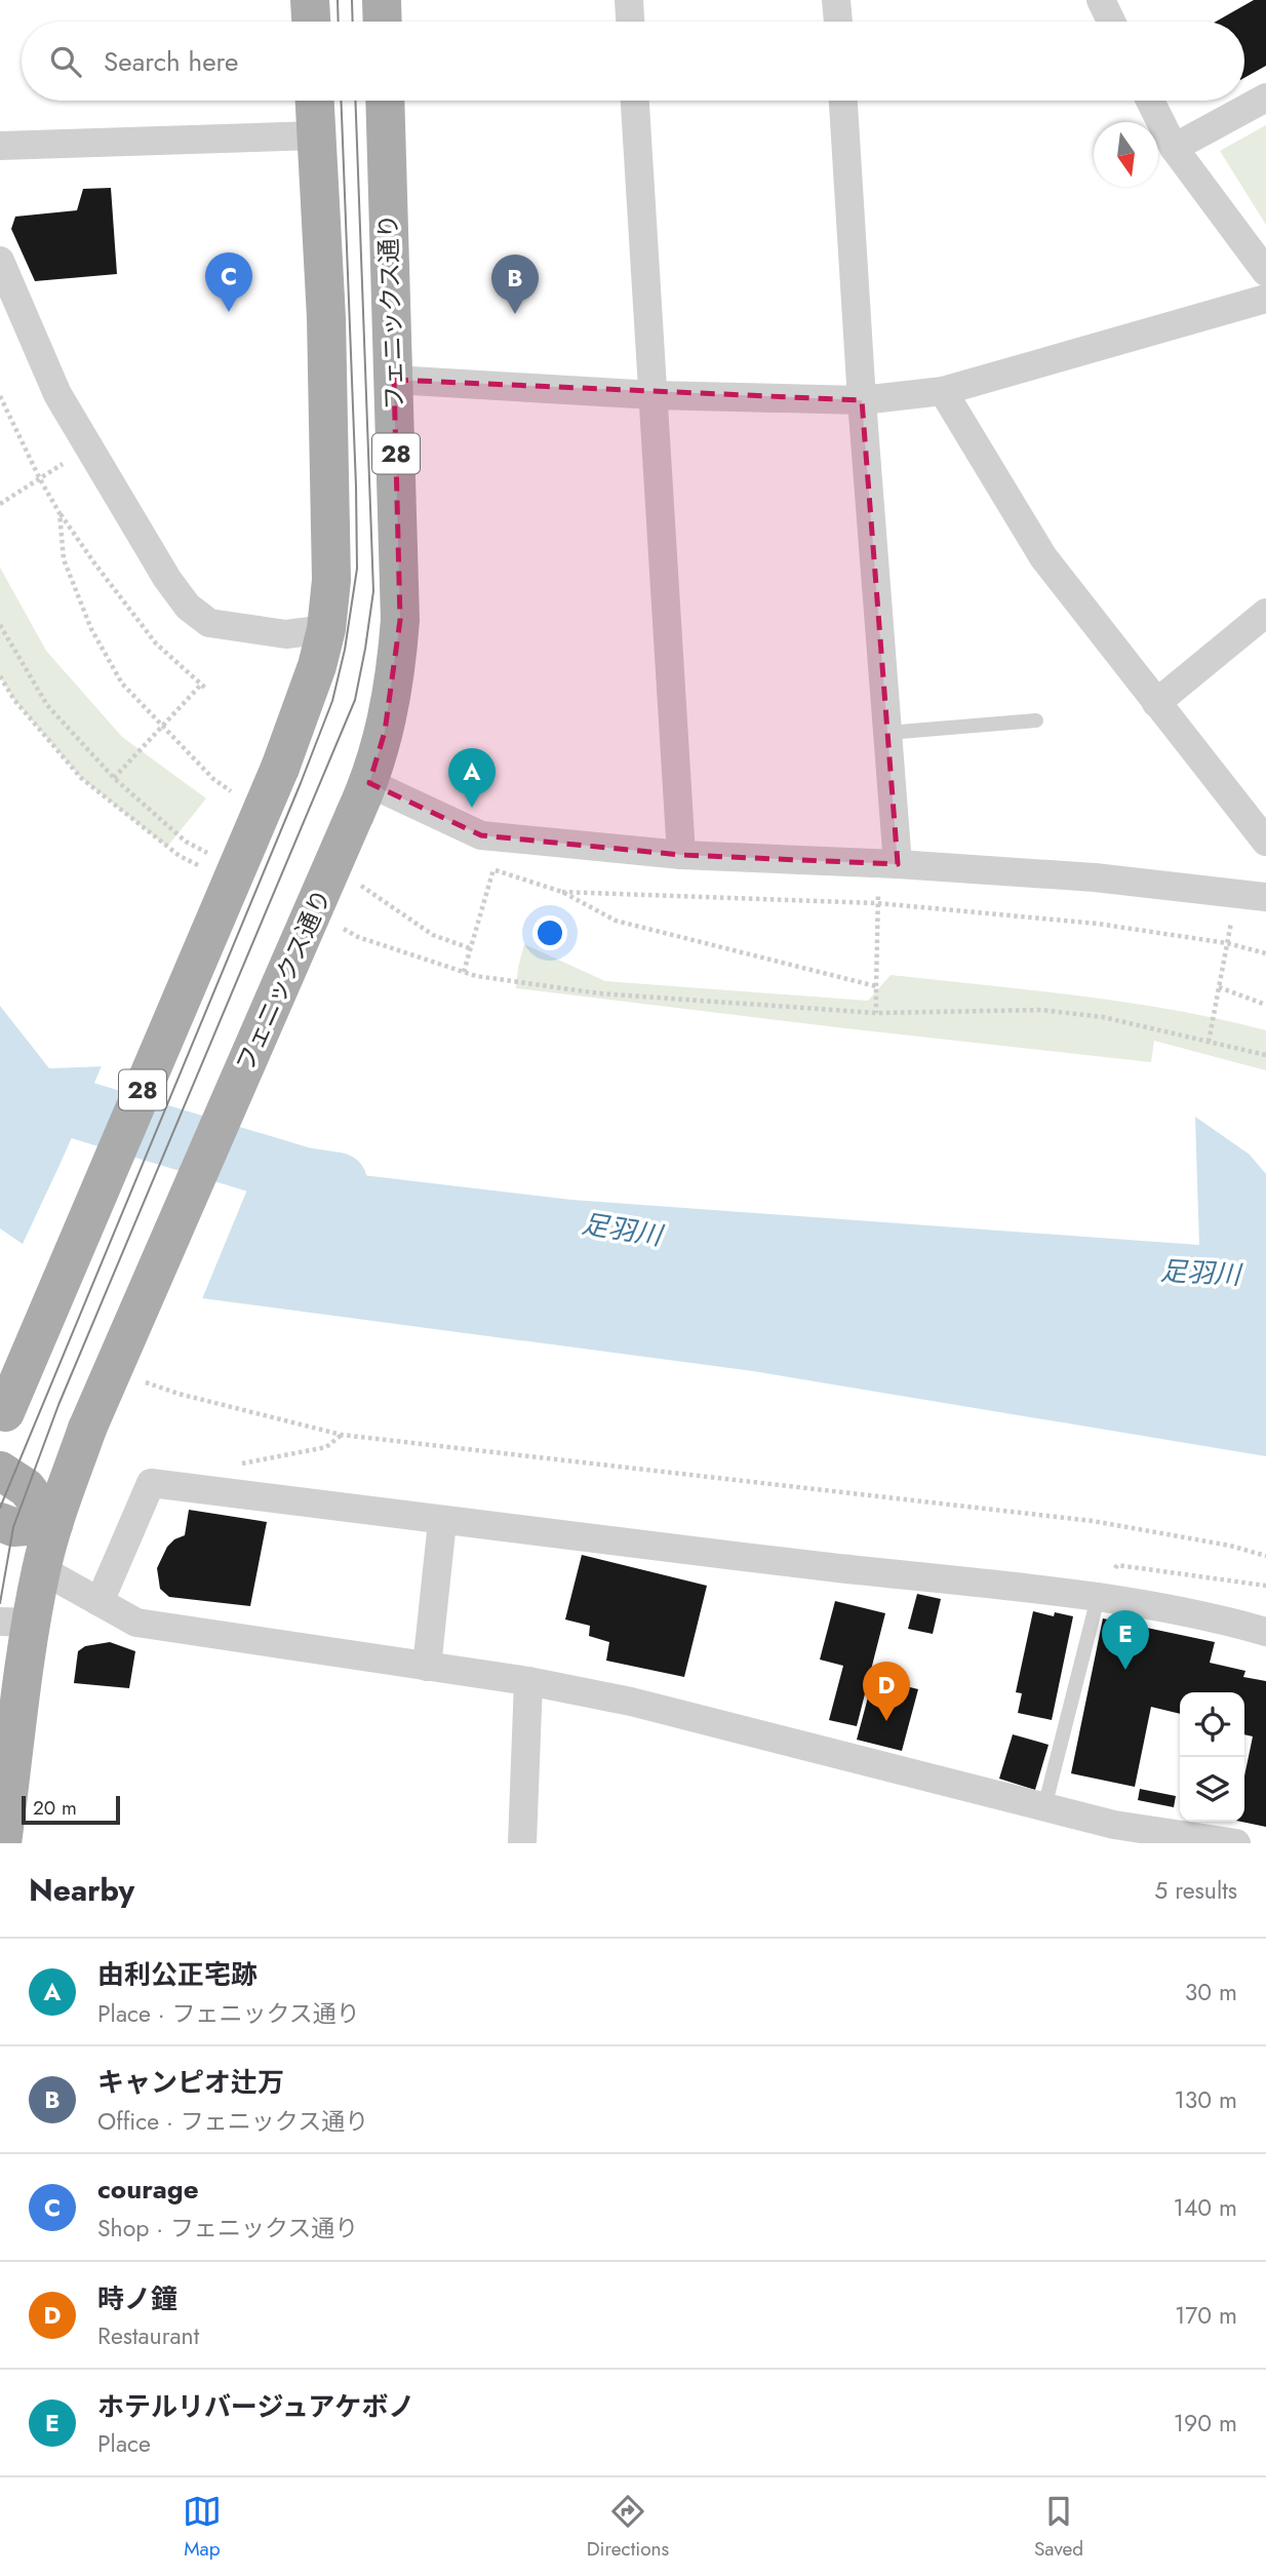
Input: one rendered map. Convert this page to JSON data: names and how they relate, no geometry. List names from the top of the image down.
{
  "streets": {
    "main road": ["フェニックス通り", "28"]
  },
  "water": ["足羽川"],
  "scale_bar": "20 m",
  "north": "bottom",
  "page": {
    "search": "Search here",
    "pins": [
      "C",
      "B",
      "A",
      "E",
      "D"
    ],
    "scale": "20 m",
    "heading": ["Nearby", "5 results"],
    "list": [
      {
        "mark": "A",
        "name": "由利公正宅跡",
        "note": "Place · フェニックス通り",
        "value": "30 m"
      },
      {
        "mark": "B",
        "name": "キャンピオ辻万",
        "note": "Office · フェニックス通り",
        "value": "130 m"
      },
      {
        "mark": "C",
        "name": "courage",
        "note": "Shop · フェニックス通り",
        "value": "140 m"
      },
      {
        "mark": "D",
        "name": "時ノ鐘",
        "note": "Restaurant",
        "value": "170 m"
      },
      {
        "mark": "E",
        "name": "ホテルリバージュアケボノ",
        "note": "Place",
        "value": "190 m"
      }
    ],
    "nav": ["Map", "Directions", "Saved"]
  }
}
